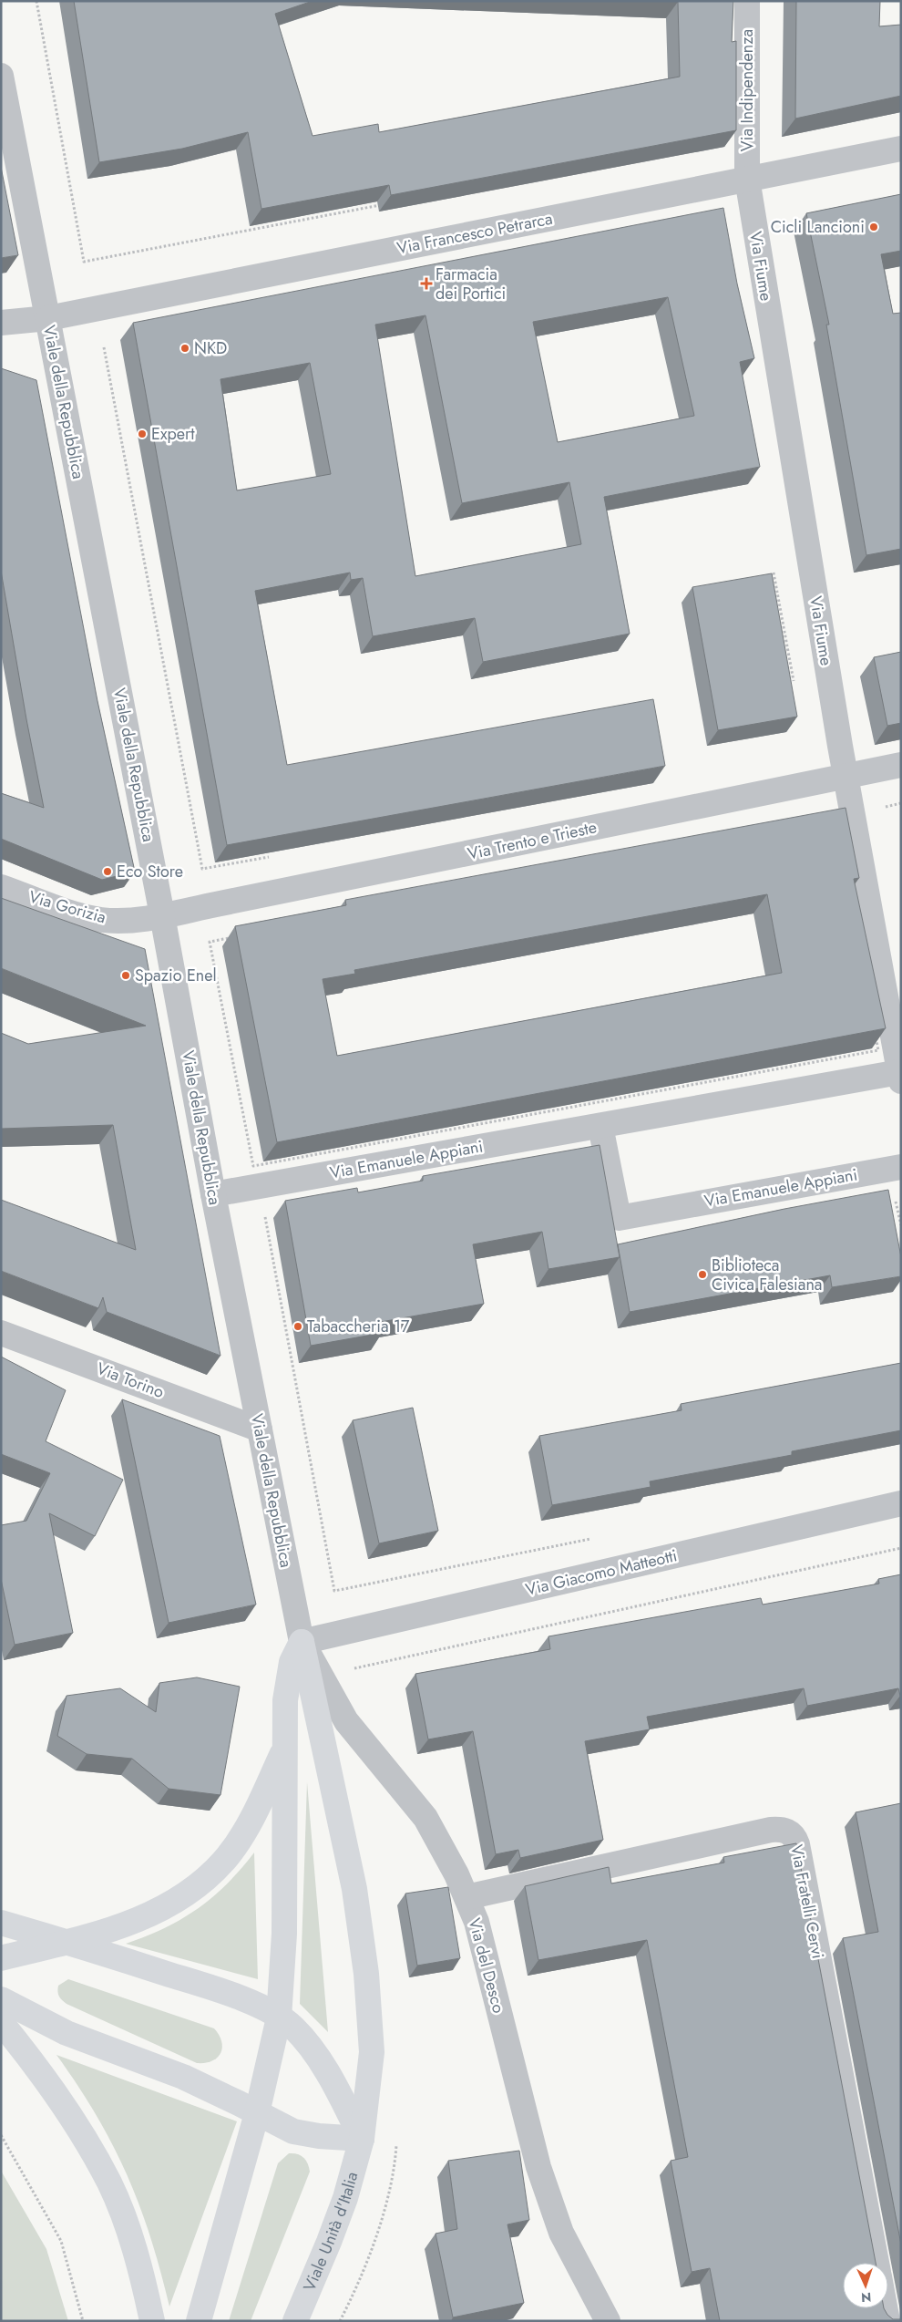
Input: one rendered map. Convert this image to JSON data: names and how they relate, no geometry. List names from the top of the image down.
{
  "streets": {
    "main road": ["Viale Unità d'Italia"],
    "street": [
      "Via Indipendenza",
      "Via Francesco Petrarca",
      "Via Fiume",
      "Viale della Repubblica",
      "Via Trento e Trieste",
      "Via Gorizia",
      "Via Emanuele Appiani",
      "Via Torino",
      "Via Giacomo Matteotti",
      "Via Fratelli Cervi",
      "Via del Desco"
    ]
  },
  "crossings": [
    ["Via Indipendenza", "Via Francesco Petrarca"],
    ["Via Indipendenza", "Via Fiume"],
    ["Via Francesco Petrarca", "Via Fiume"],
    ["Via Francesco Petrarca", "Viale della Repubblica"],
    ["Via Fiume", "Via Trento e Trieste"],
    ["Via Fiume", "Via Emanuele Appiani"],
    ["Viale della Repubblica", "Via Trento e Trieste"],
    ["Viale della Repubblica", "Via Gorizia"],
    ["Viale della Repubblica", "Via Emanuele Appiani"],
    ["Viale della Repubblica", "Via Torino"],
    ["Viale della Repubblica", "Via Giacomo Matteotti"],
    ["Viale della Repubblica", "Via del Desco"],
    ["Viale della Repubblica", "Viale Unità d'Italia"],
    ["Via Trento e Trieste", "Via Gorizia"],
    ["Via Giacomo Matteotti", "Via del Desco"],
    ["Via Giacomo Matteotti", "Viale Unità d'Italia"],
    ["Via Fratelli Cervi", "Via del Desco"],
    ["Via del Desco", "Viale Unità d'Italia"]
  ],
  "places": {
    "other": [
      "Cicli Lancioni",
      "NKD",
      "Expert",
      "Eco Store",
      "Spazio Enel",
      "Biblioteca Civica Falesiana",
      "Tabaccheria 17"
    ],
    "health": ["Farmacia dei Portici"]
  },
  "north": "bottom"
}
